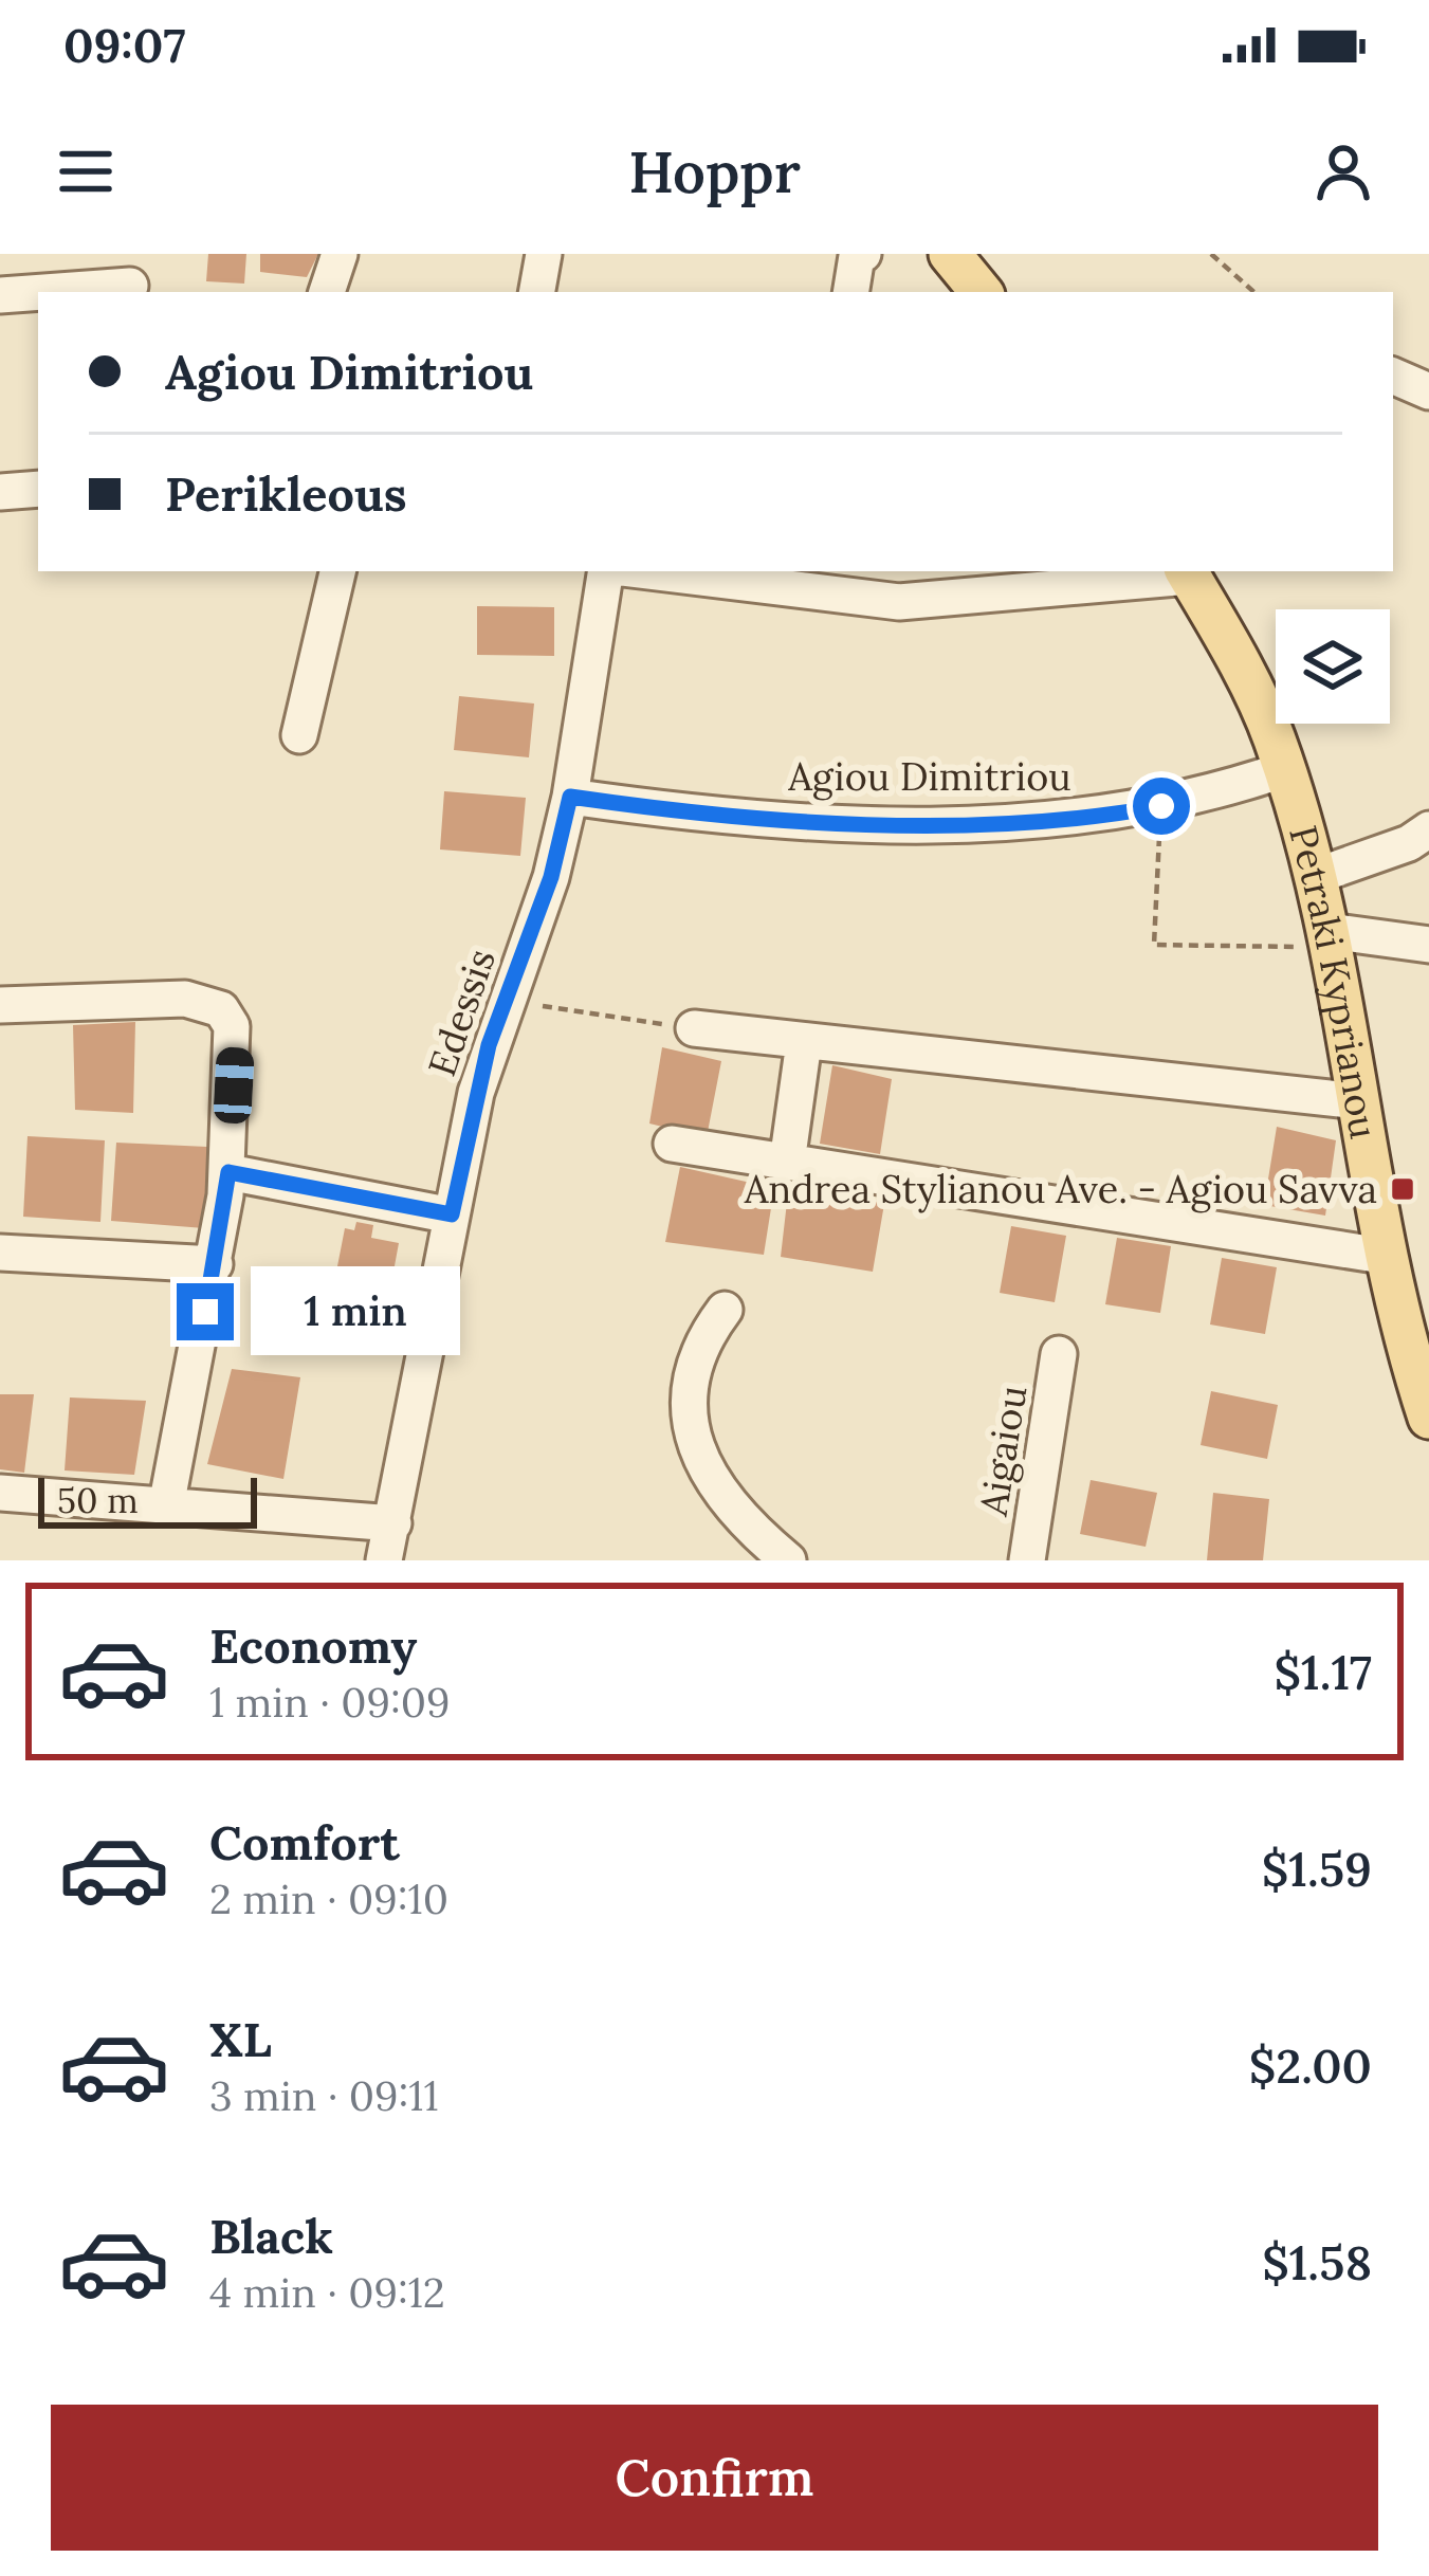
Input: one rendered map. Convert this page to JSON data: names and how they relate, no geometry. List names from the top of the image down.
{
  "streets": {
    "main road": ["Petraki Kyprianou"],
    "street": ["Agiou Dimitriou", "Edessis", "Aigaiou"]
  },
  "crossings": [
    ["Agiou Dimitriou", "Petraki Kyprianou"],
    ["Agiou Dimitriou", "Edessis"]
  ],
  "places": {
    "transit": ["Andrea Stylianou Ave. - Agiou Savva"]
  },
  "scale_bar": "50 m",
  "page": {
    "status": "09:07",
    "header": "Hoppr",
    "banner": ["Agiou Dimitriou", "Perikleous"],
    "bubble": "1 min",
    "scale": "50 m",
    "list": [
      {
        "name": "Economy",
        "note": "1 min · 09:09",
        "value": "$1.17"
      },
      {
        "name": "Comfort",
        "note": "2 min · 09:10",
        "value": "$1.59"
      },
      {
        "name": "XL",
        "note": "3 min · 09:11",
        "value": "$2.00"
      },
      {
        "name": "Black",
        "note": "4 min · 09:12",
        "value": "$1.58"
      }
    ],
    "buttons": "Confirm"
  }
}
